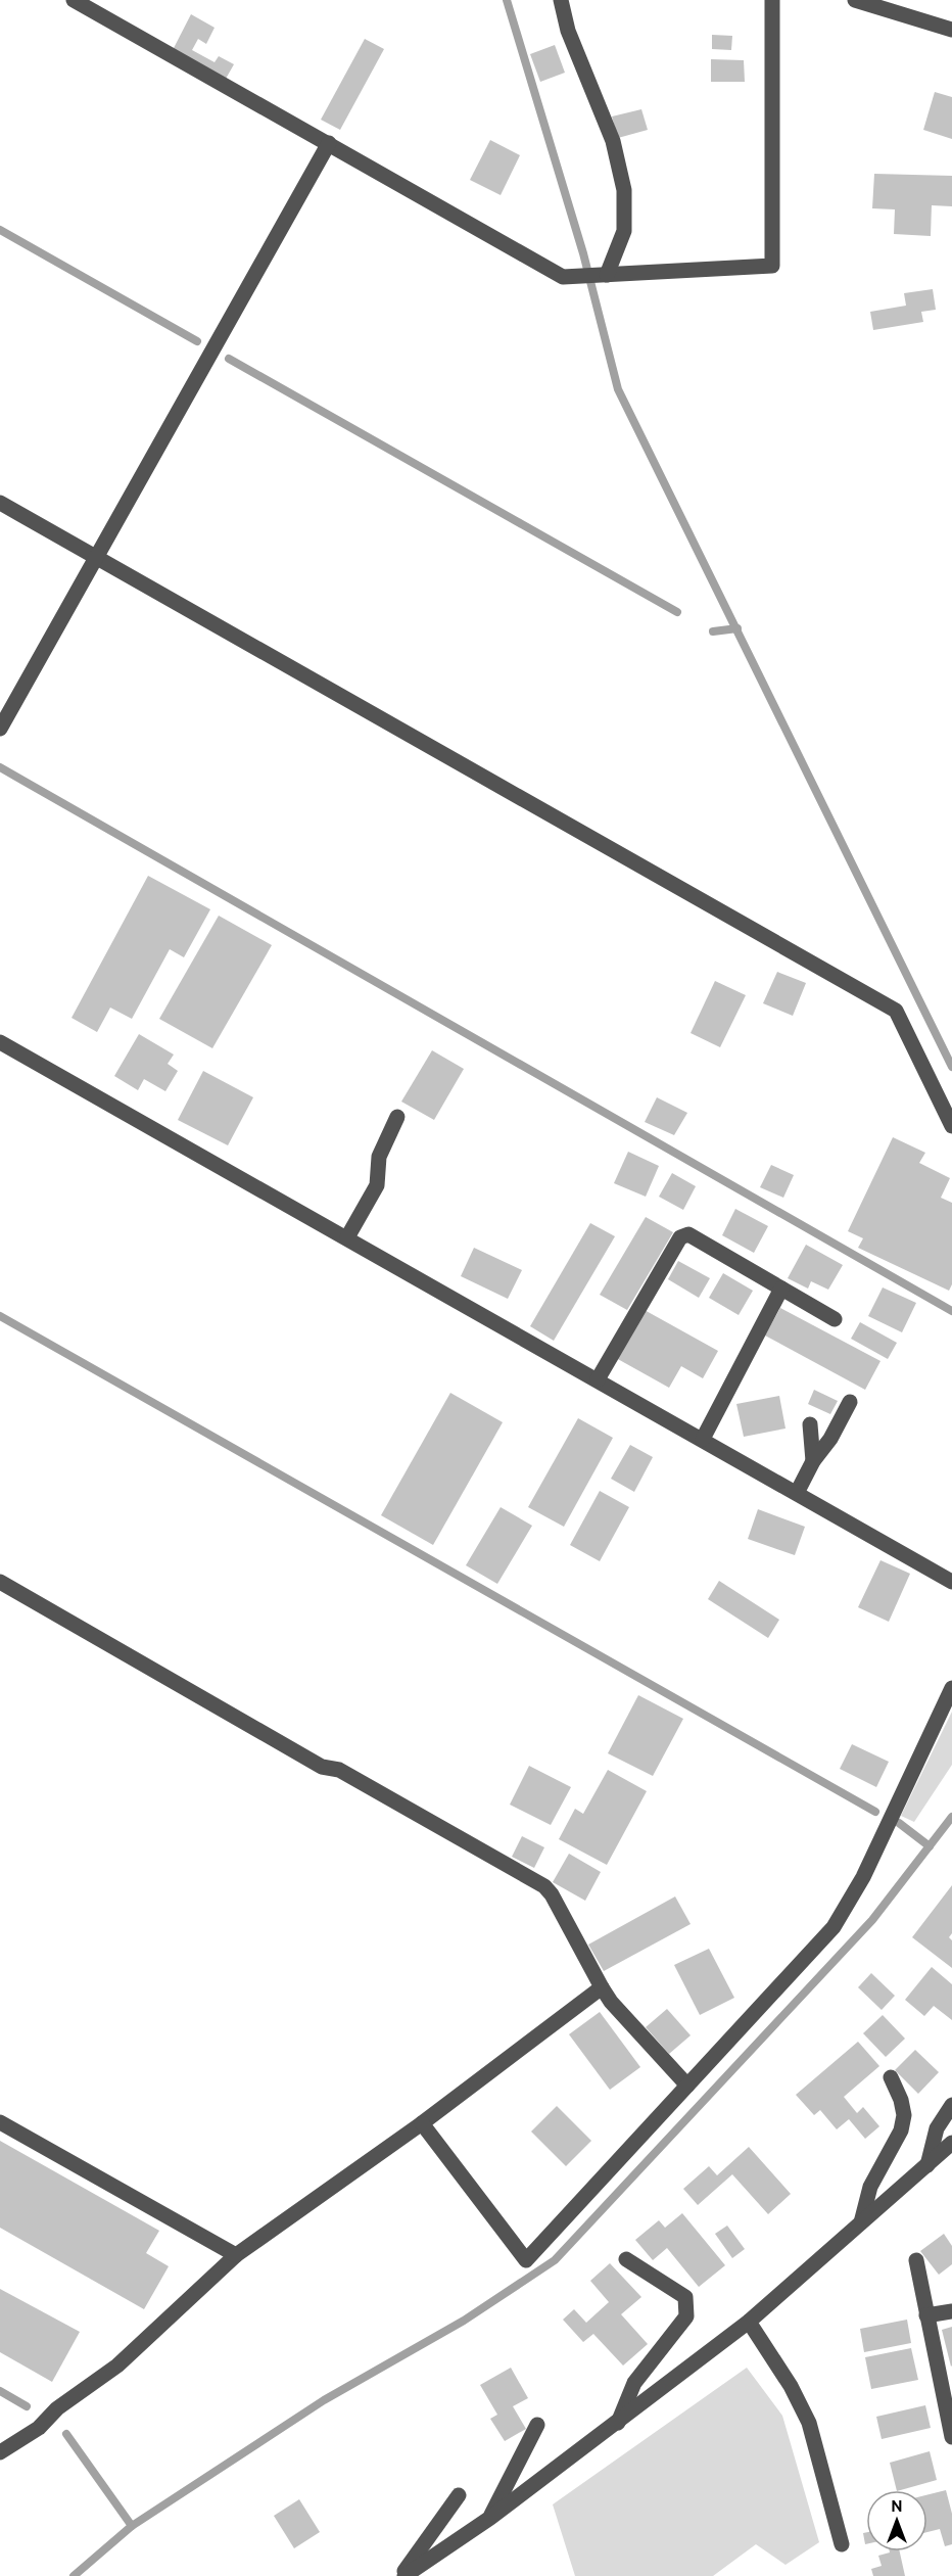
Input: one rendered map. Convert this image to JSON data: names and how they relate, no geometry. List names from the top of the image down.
{
  "north": "top"
}
